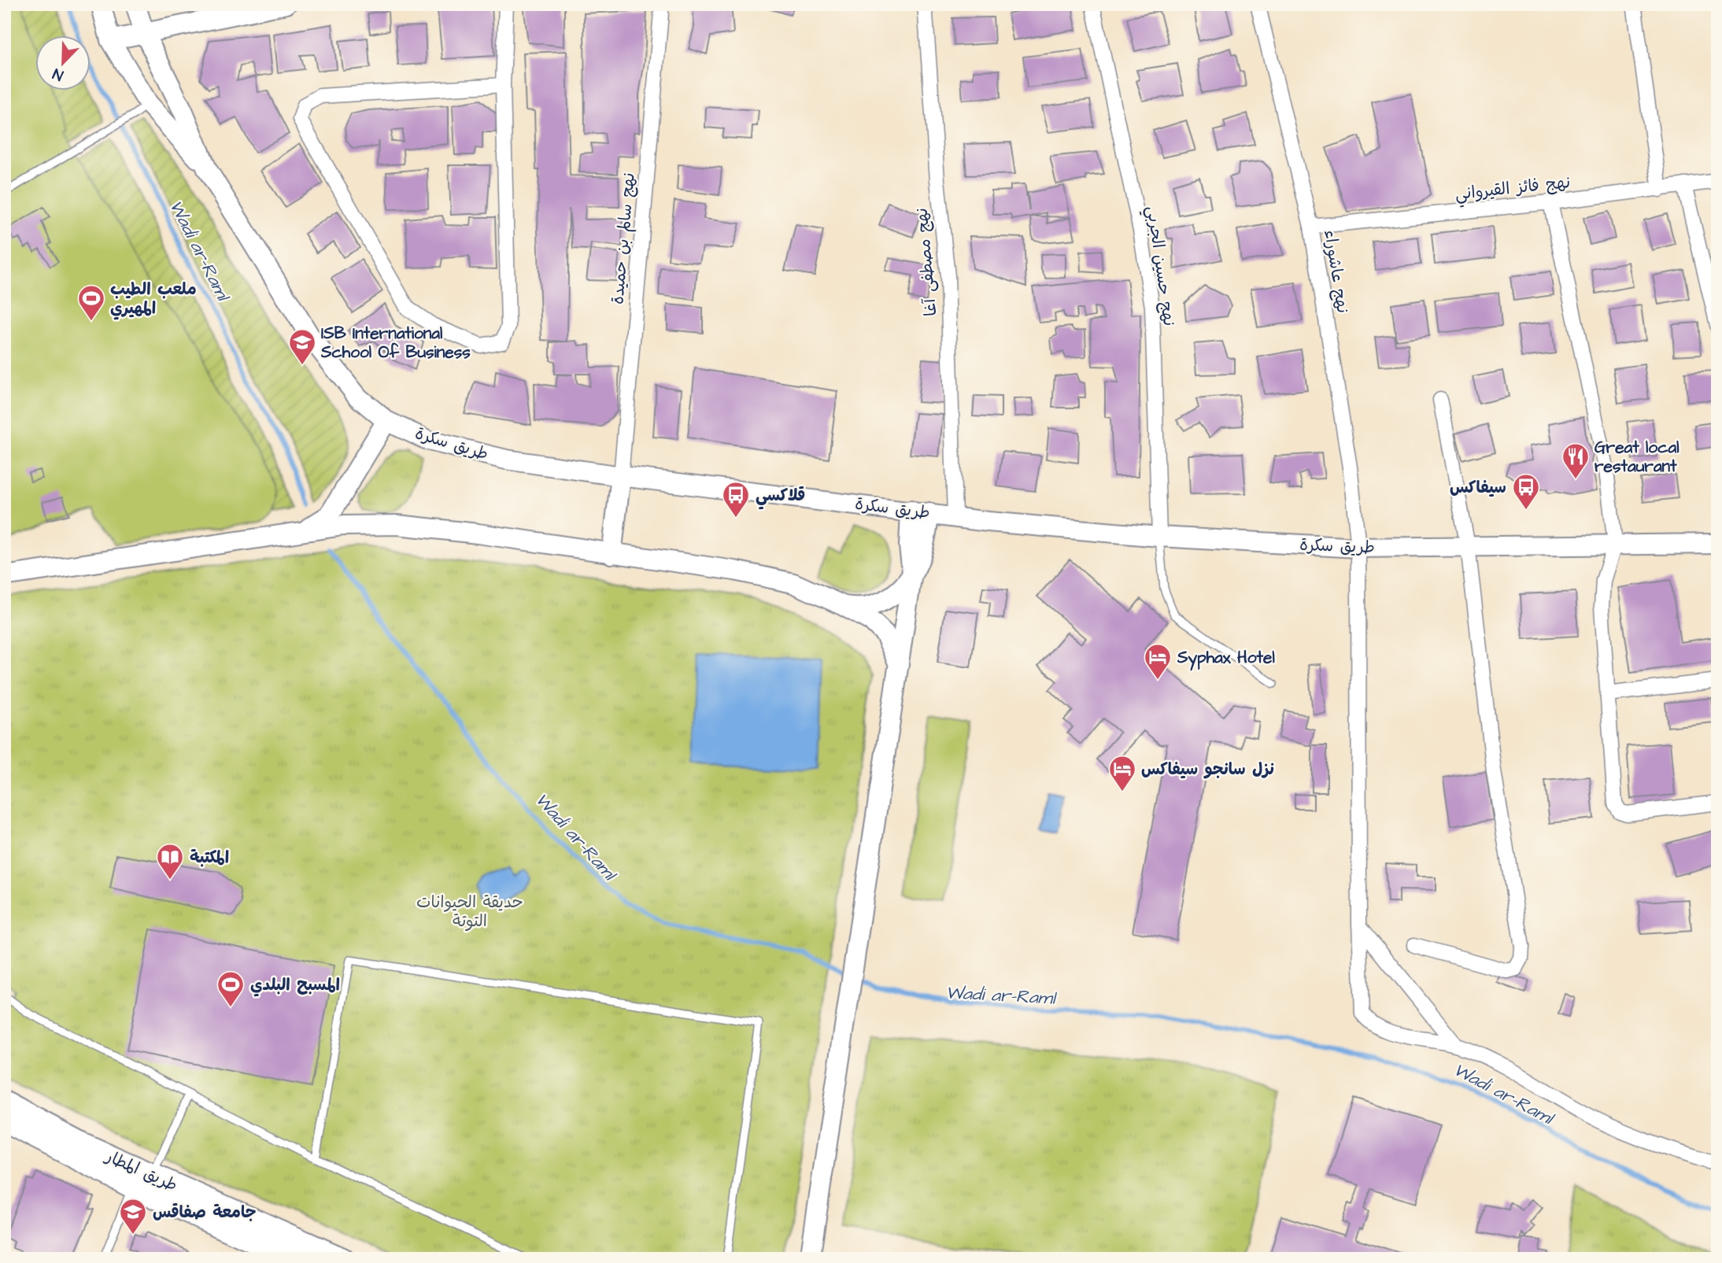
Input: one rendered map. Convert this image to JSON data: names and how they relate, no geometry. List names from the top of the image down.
{
  "streets": {
    "main road": ["طريق سكرة", "طريق المطار"],
    "street": [
      "نهج فائز القيرواني",
      "نهج سالم بن حميدة",
      "نهج مصطفى آغا",
      "نهج حسين الجربي",
      "نهج عاشوراء"
    ]
  },
  "crossings": [
    ["نهج فائز القيرواني", "نهج عاشوراء"],
    ["نهج سالم بن حميدة", "طريق سكرة"],
    ["نهج مصطفى آغا", "طريق سكرة"],
    ["نهج حسين الجربي", "طريق سكرة"],
    ["نهج عاشوراء", "طريق سكرة"]
  ],
  "water": ["Wadi ar-Raml"],
  "parks": ["حديقة الحيوانات التوتة"],
  "places": {
    "sports": ["ملعب الطيب المهيري", "المسبح البلدي"],
    "school or university": ["ISB International School Of Business", "جامعة صفاقس"],
    "restaurant": ["Great local restaurant"],
    "bus stop": ["سيفاكس", "قلاكسي"],
    "hotel": ["Syphax Hotel", "نزل سانجو سيفاكس"],
    "library": ["المكتبة"]
  },
  "north": "bottom left"
}
